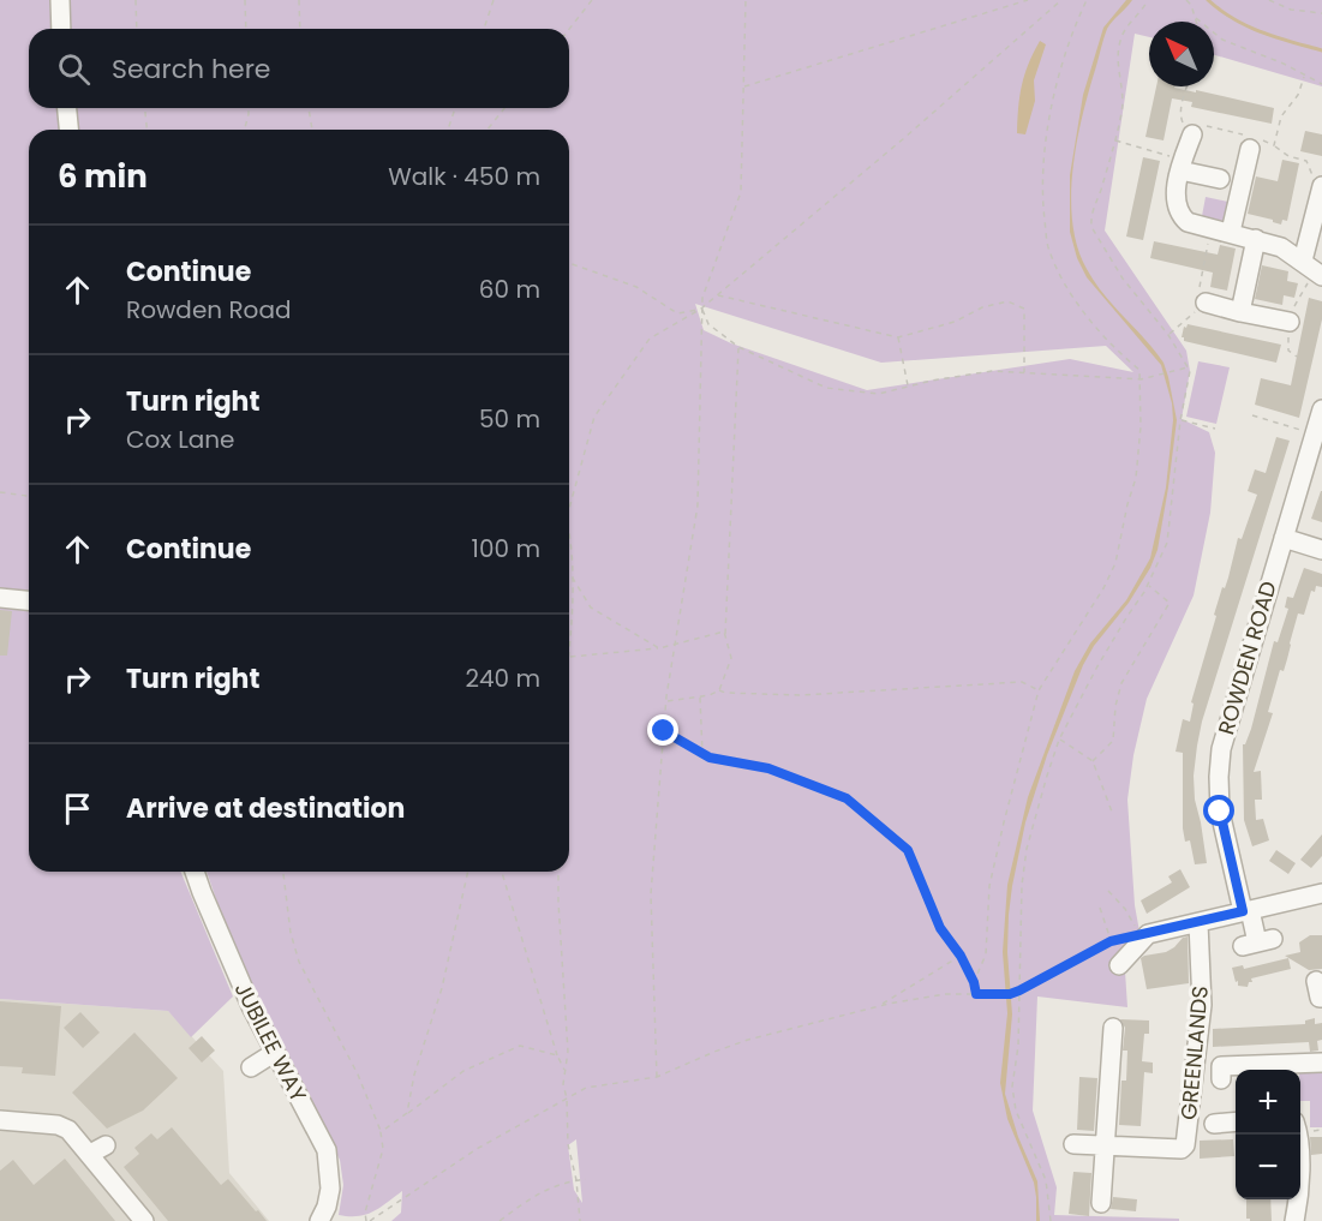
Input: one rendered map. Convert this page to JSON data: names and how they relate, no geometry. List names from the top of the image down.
{
  "streets": {
    "street": ["ROWDEN ROAD", "JUBILEE WAY", "GREENLANDS"]
  },
  "north": "top left",
  "page": {
    "search": "Search here",
    "heading": ["6 min", "Walk · 450 m"],
    "list": [
      ["Continue", "Rowden Road", "60 m"],
      ["Turn right", "Cox Lane", "50 m"],
      ["Continue", "100 m"],
      ["Turn right", "240 m"],
      "Arrive at destination"
    ],
    "map_buttons": ["+", "−"]
  }
}
